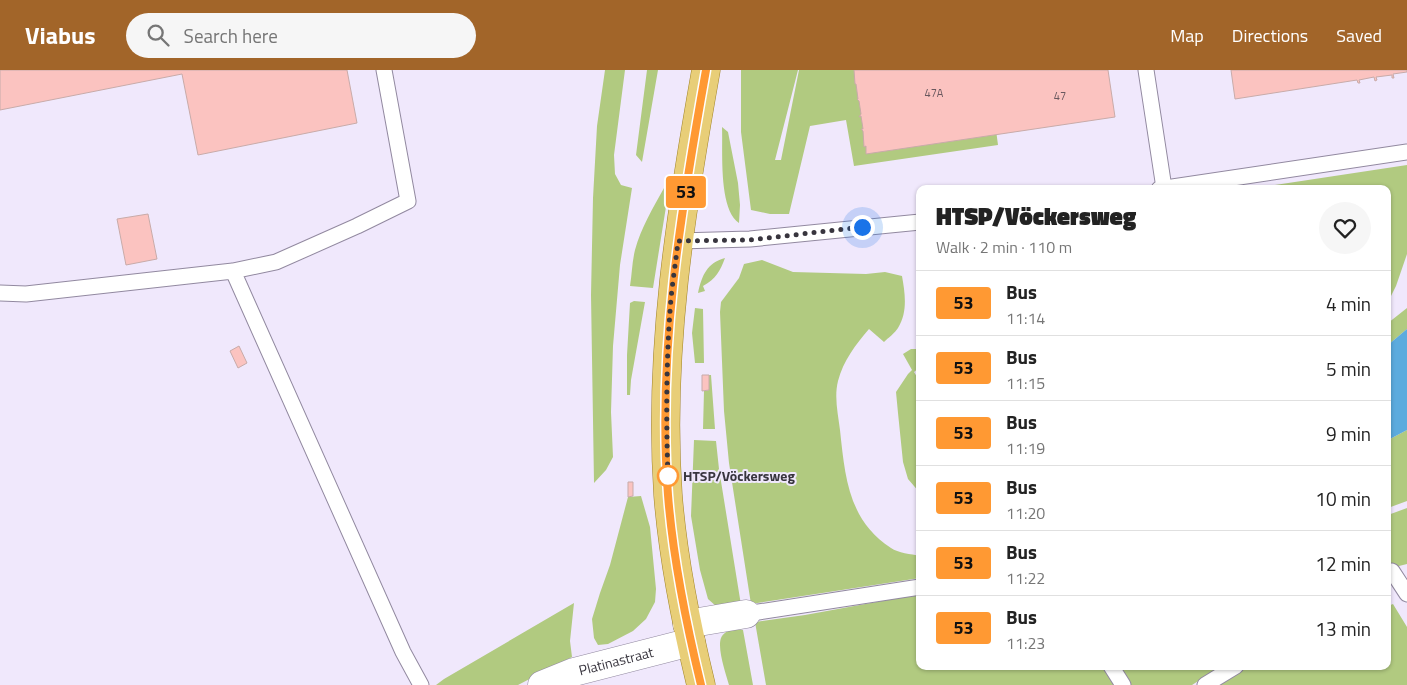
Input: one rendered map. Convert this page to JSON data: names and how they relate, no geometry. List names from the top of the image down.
{
  "streets": {
    "street": ["Platinastraat"]
  },
  "places": ["HTSP/Vöckersweg"],
  "lines": ["bus line 53"],
  "house_numbers": ["47A", "47"],
  "page": {
    "header": "Viabus",
    "search": "Search here",
    "nav": ["Map", "Directions", "Saved"],
    "on_map": "53",
    "heading": ["HTSP/Vöckersweg", "Walk · 2 min · 110 m"],
    "list": [
      {
        "mark": "53",
        "name": "Bus",
        "note": "11:14",
        "value": "4 min"
      },
      {
        "mark": "53",
        "name": "Bus",
        "note": "11:15",
        "value": "5 min"
      },
      {
        "mark": "53",
        "name": "Bus",
        "note": "11:19",
        "value": "9 min"
      },
      {
        "mark": "53",
        "name": "Bus",
        "note": "11:20",
        "value": "10 min"
      },
      {
        "mark": "53",
        "name": "Bus",
        "note": "11:22",
        "value": "12 min"
      },
      {
        "mark": "53",
        "name": "Bus",
        "note": "11:23",
        "value": "13 min"
      }
    ]
  }
}
